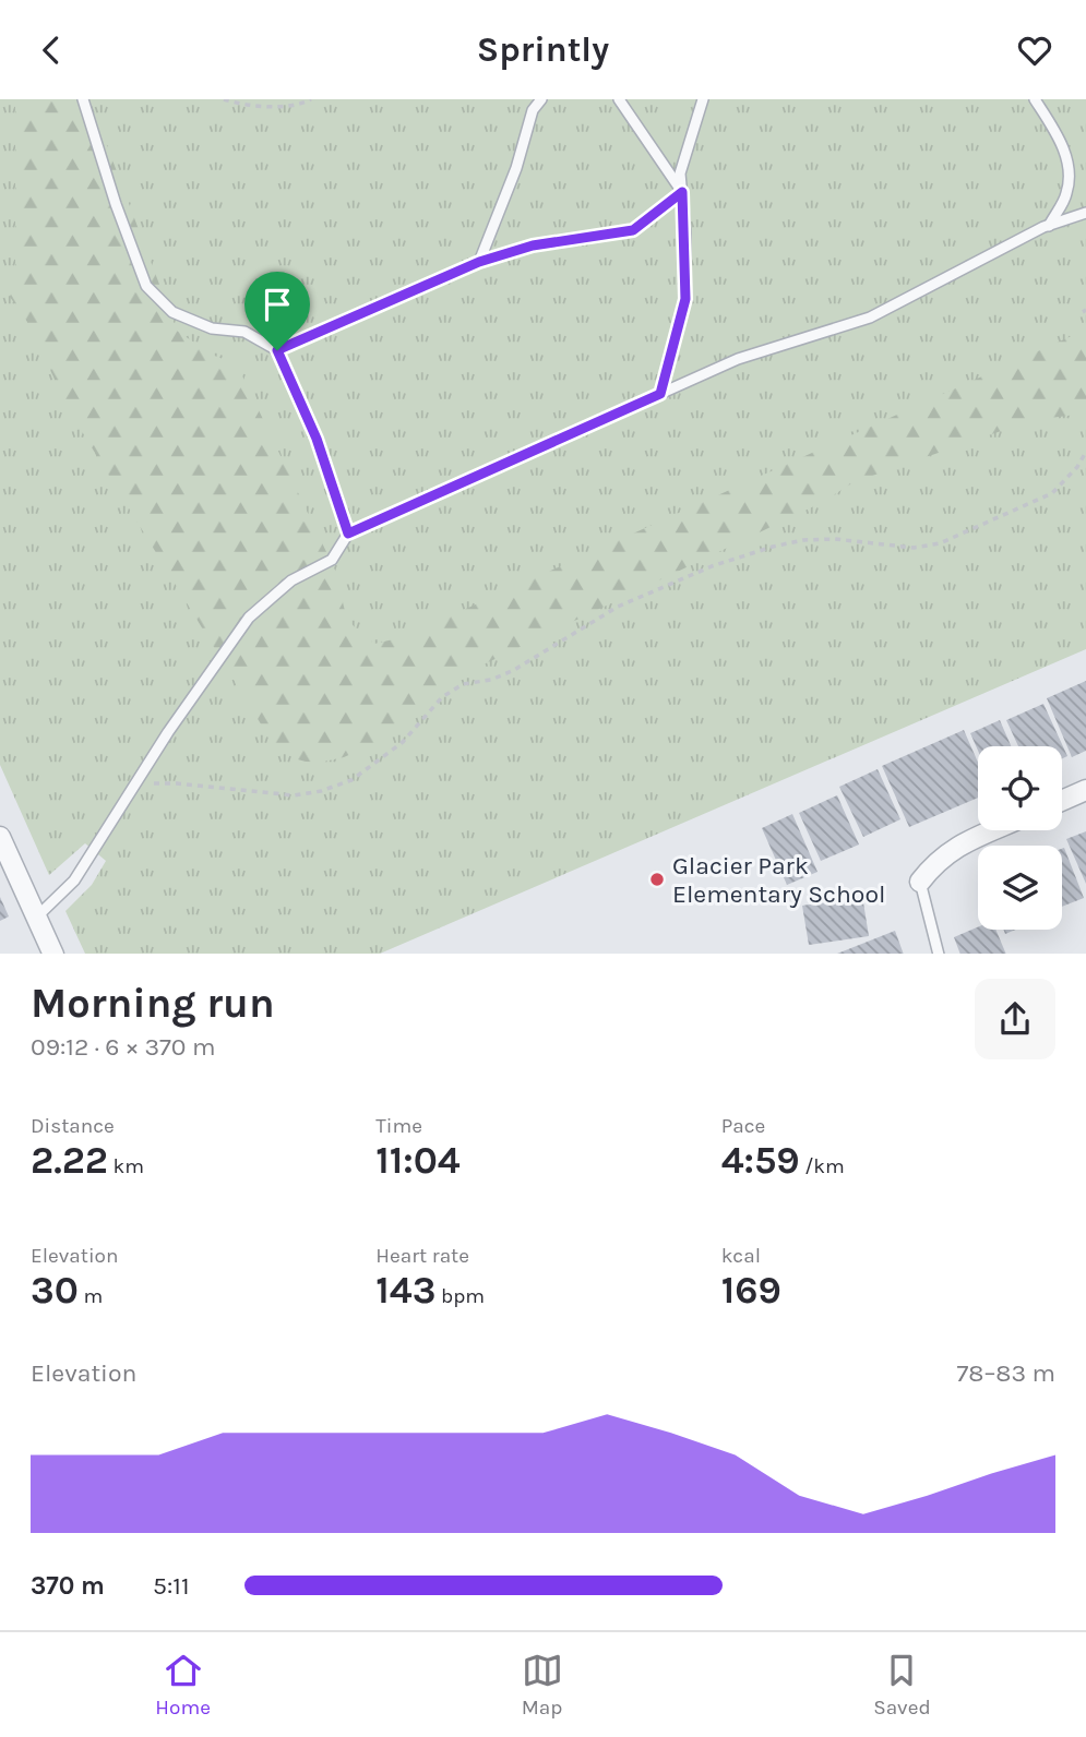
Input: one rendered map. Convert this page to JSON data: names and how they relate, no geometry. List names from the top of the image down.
{
  "places": ["Glacier Park Elementary School"],
  "page": {
    "header": "Sprintly",
    "heading": ["Morning run", "09:12 · 6 × 370 m"],
    "stats": [
      ["Distance", "2.22 km"],
      ["Time", "11:04"],
      ["Pace", "4:59 /km"],
      ["Elevation", "30 m"],
      ["Heart rate", "143 bpm"],
      ["kcal", "169"]
    ],
    "chart": ["Elevation", "78–83 m"],
    "list": [
      {
        "name": "370 m",
        "note": "5:11"
      }
    ],
    "tabs": ["Home", "Map", "Saved"]
  }
}
